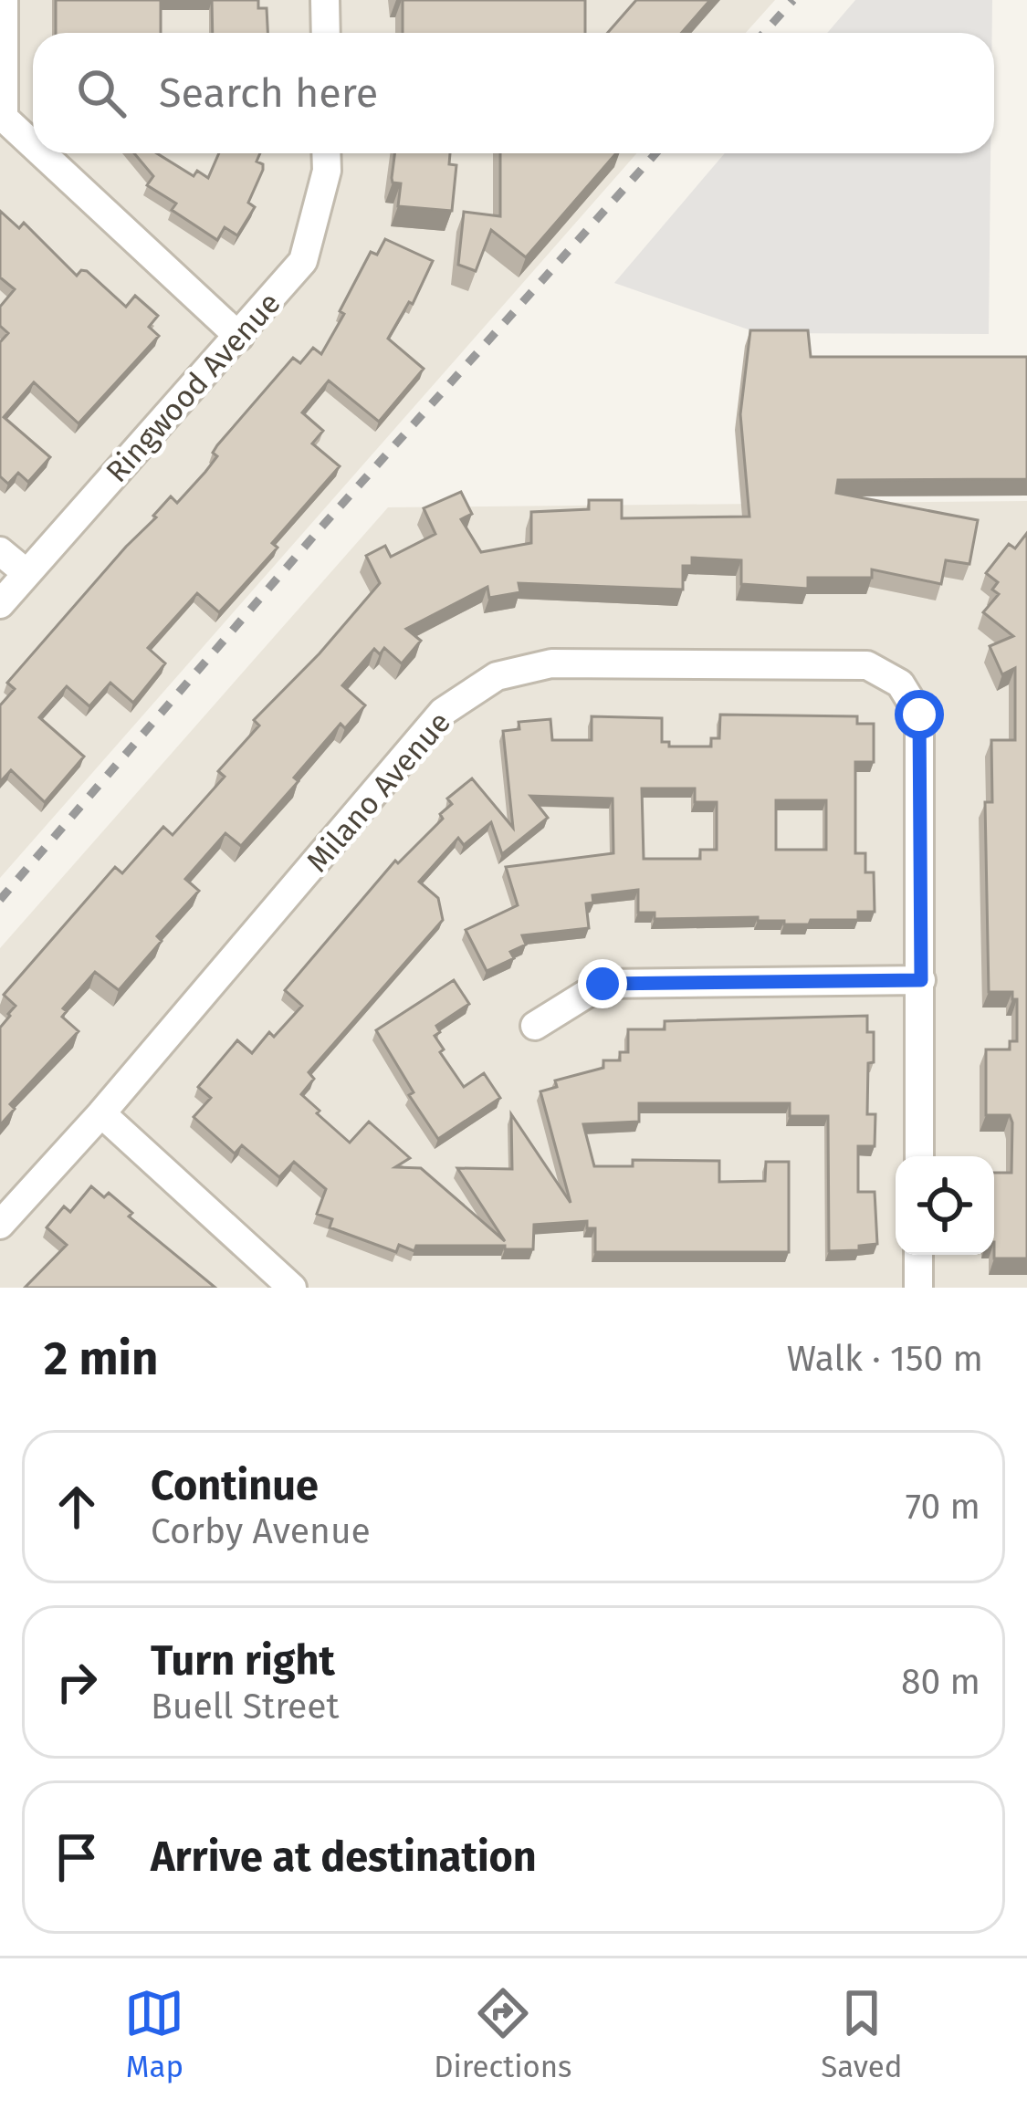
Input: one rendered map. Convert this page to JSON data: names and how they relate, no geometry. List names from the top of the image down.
{
  "streets": {
    "street": ["Ringwood Avenue", "Milano Avenue"]
  },
  "page": {
    "search": "Search here",
    "heading": ["2 min", "Walk · 150 m"],
    "list": [
      ["Continue", "Corby Avenue", "70 m"],
      ["Turn right", "Buell Street", "80 m"],
      "Arrive at destination"
    ],
    "nav": ["Map", "Directions", "Saved"]
  }
}
